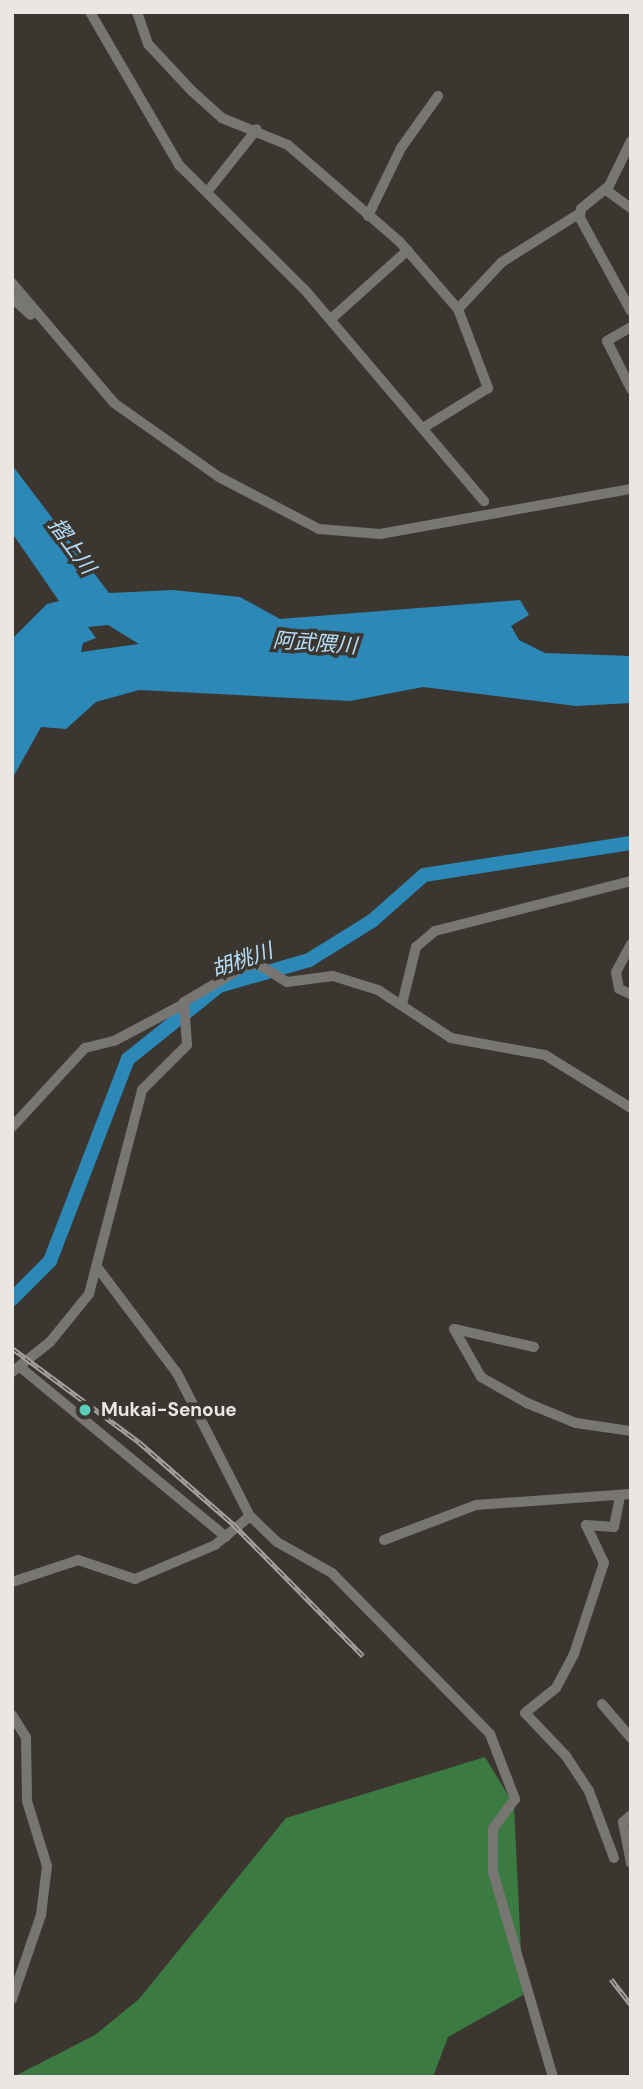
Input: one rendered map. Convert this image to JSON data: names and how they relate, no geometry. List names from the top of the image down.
{
  "water": ["摺上川", "阿武隈川", "胡桃川"],
  "places": ["Mukai-Senoue"]
}
